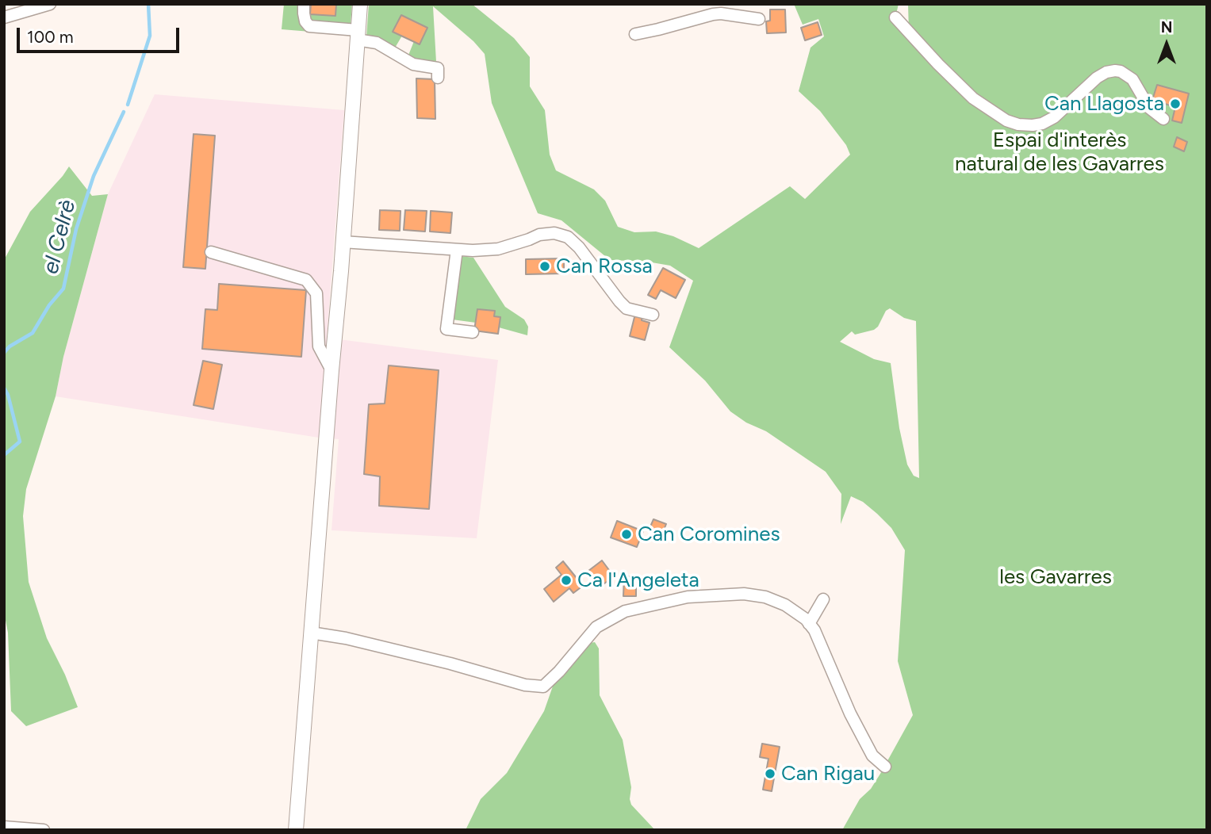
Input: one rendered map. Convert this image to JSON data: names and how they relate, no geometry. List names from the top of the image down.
{
  "water": ["el Celrè"],
  "parks": ["Espai d'interès natural de les Gavarres", "les Gavarres"],
  "places": [
    "Can Llagosta",
    "Can Rossa",
    "Can Coromines",
    "Ca l'Angeleta",
    "Can Rigau"
  ],
  "scale_bar": "100 m",
  "north": "top"
}
